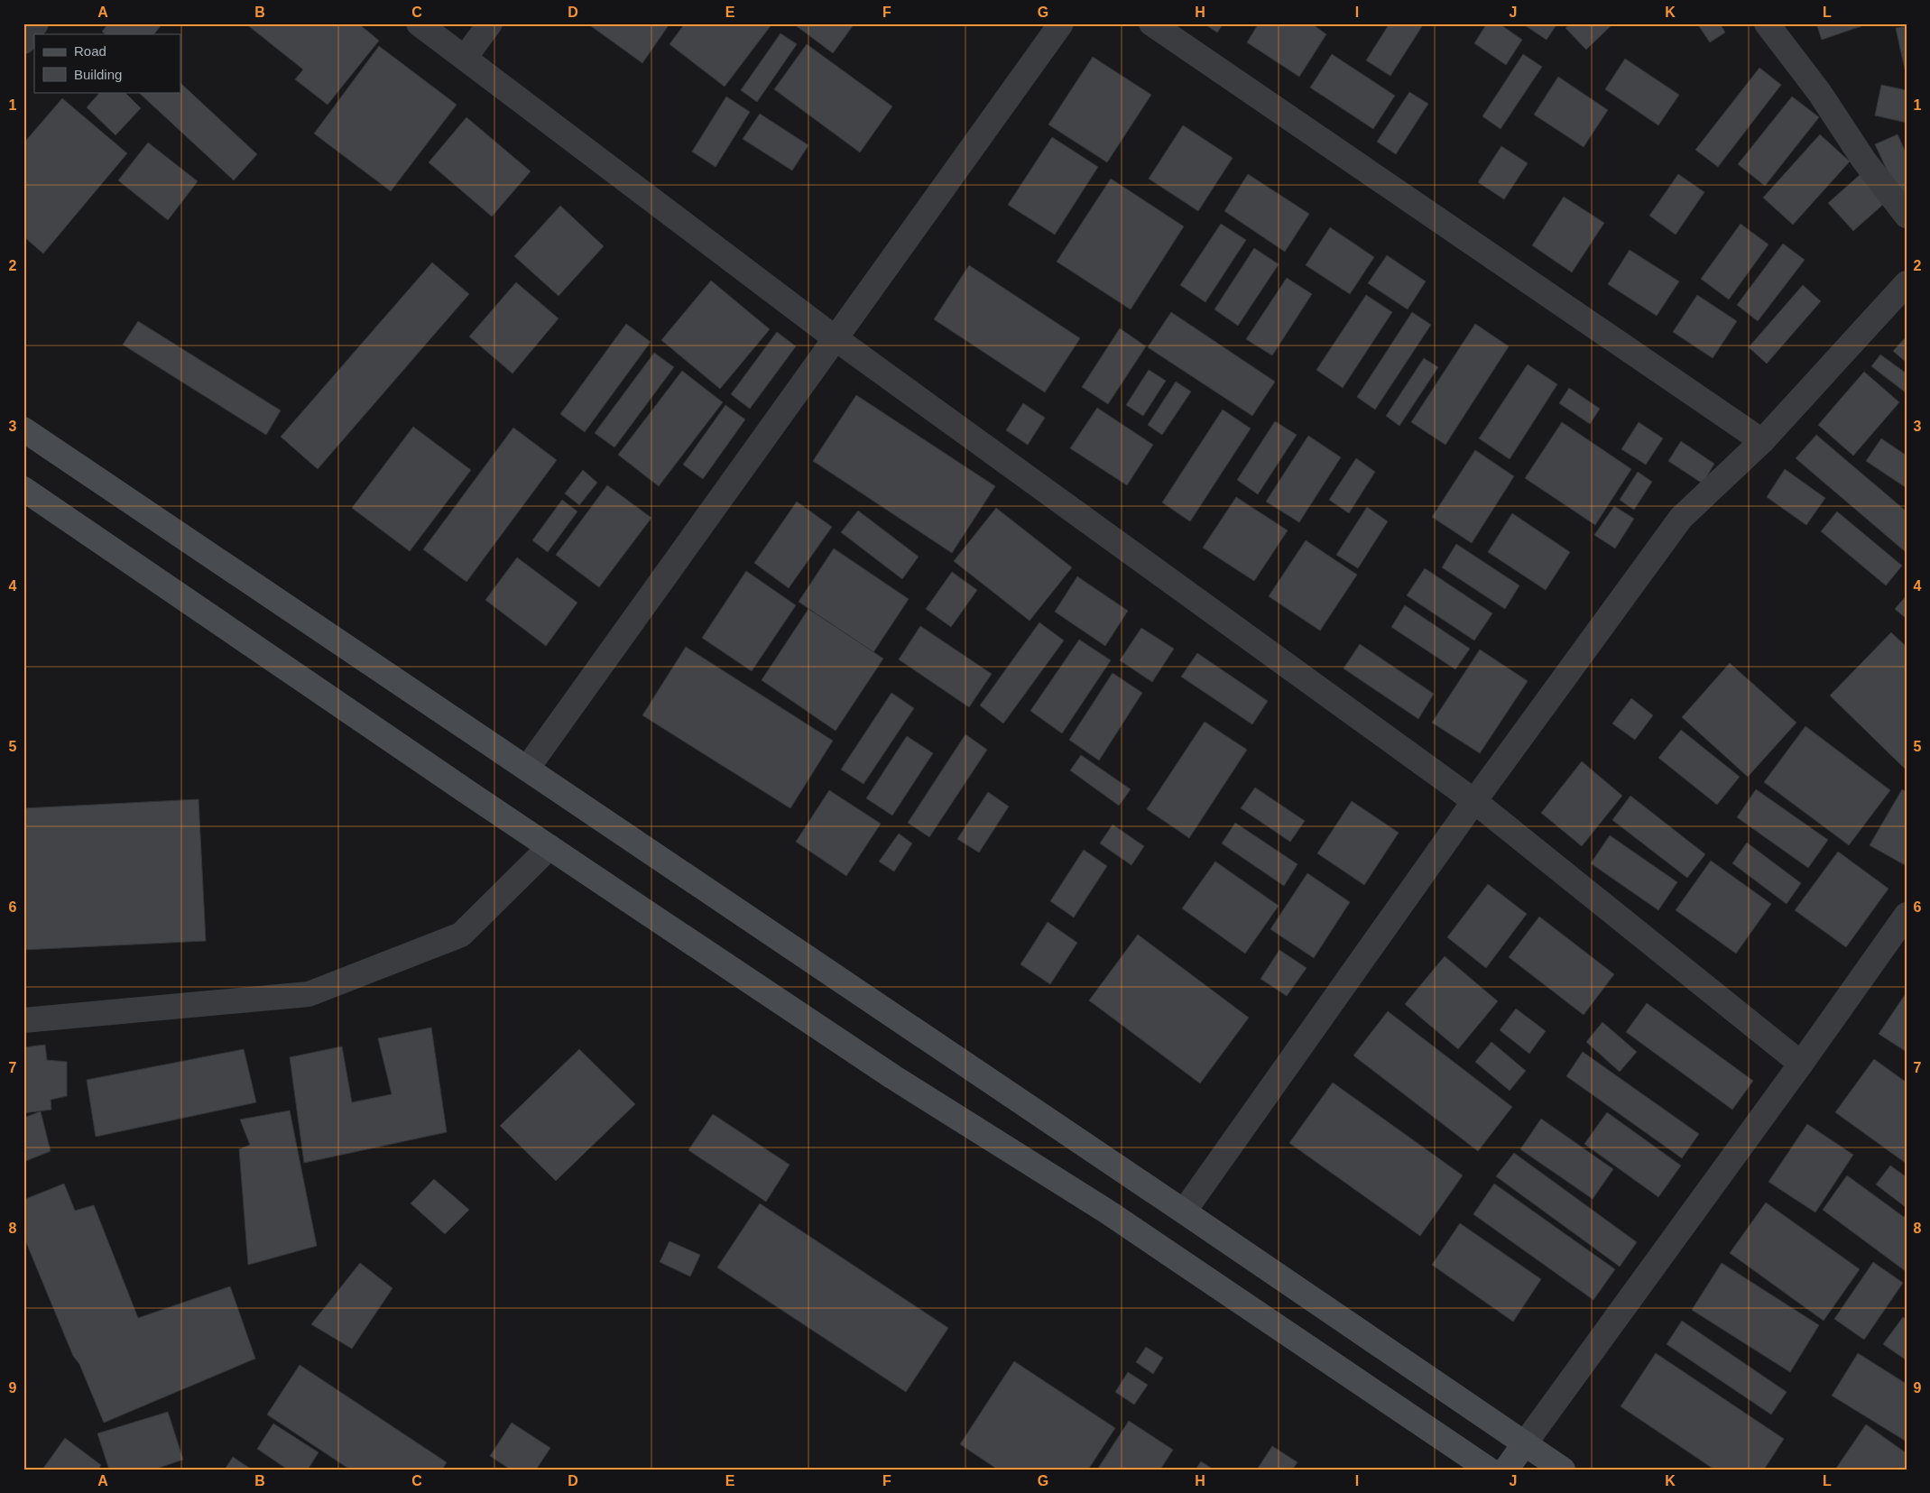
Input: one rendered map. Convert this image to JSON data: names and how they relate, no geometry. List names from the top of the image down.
{
  "legend": ["Road", "Building"],
  "grid": {
    "columns": [
      "A",
      "B",
      "C",
      "D",
      "E",
      "F",
      "G",
      "H",
      "I",
      "J",
      "K",
      "L"
    ],
    "rows": [
      "1",
      "2",
      "3",
      "4",
      "5",
      "6",
      "7",
      "8",
      "9"
    ]
  }
}
